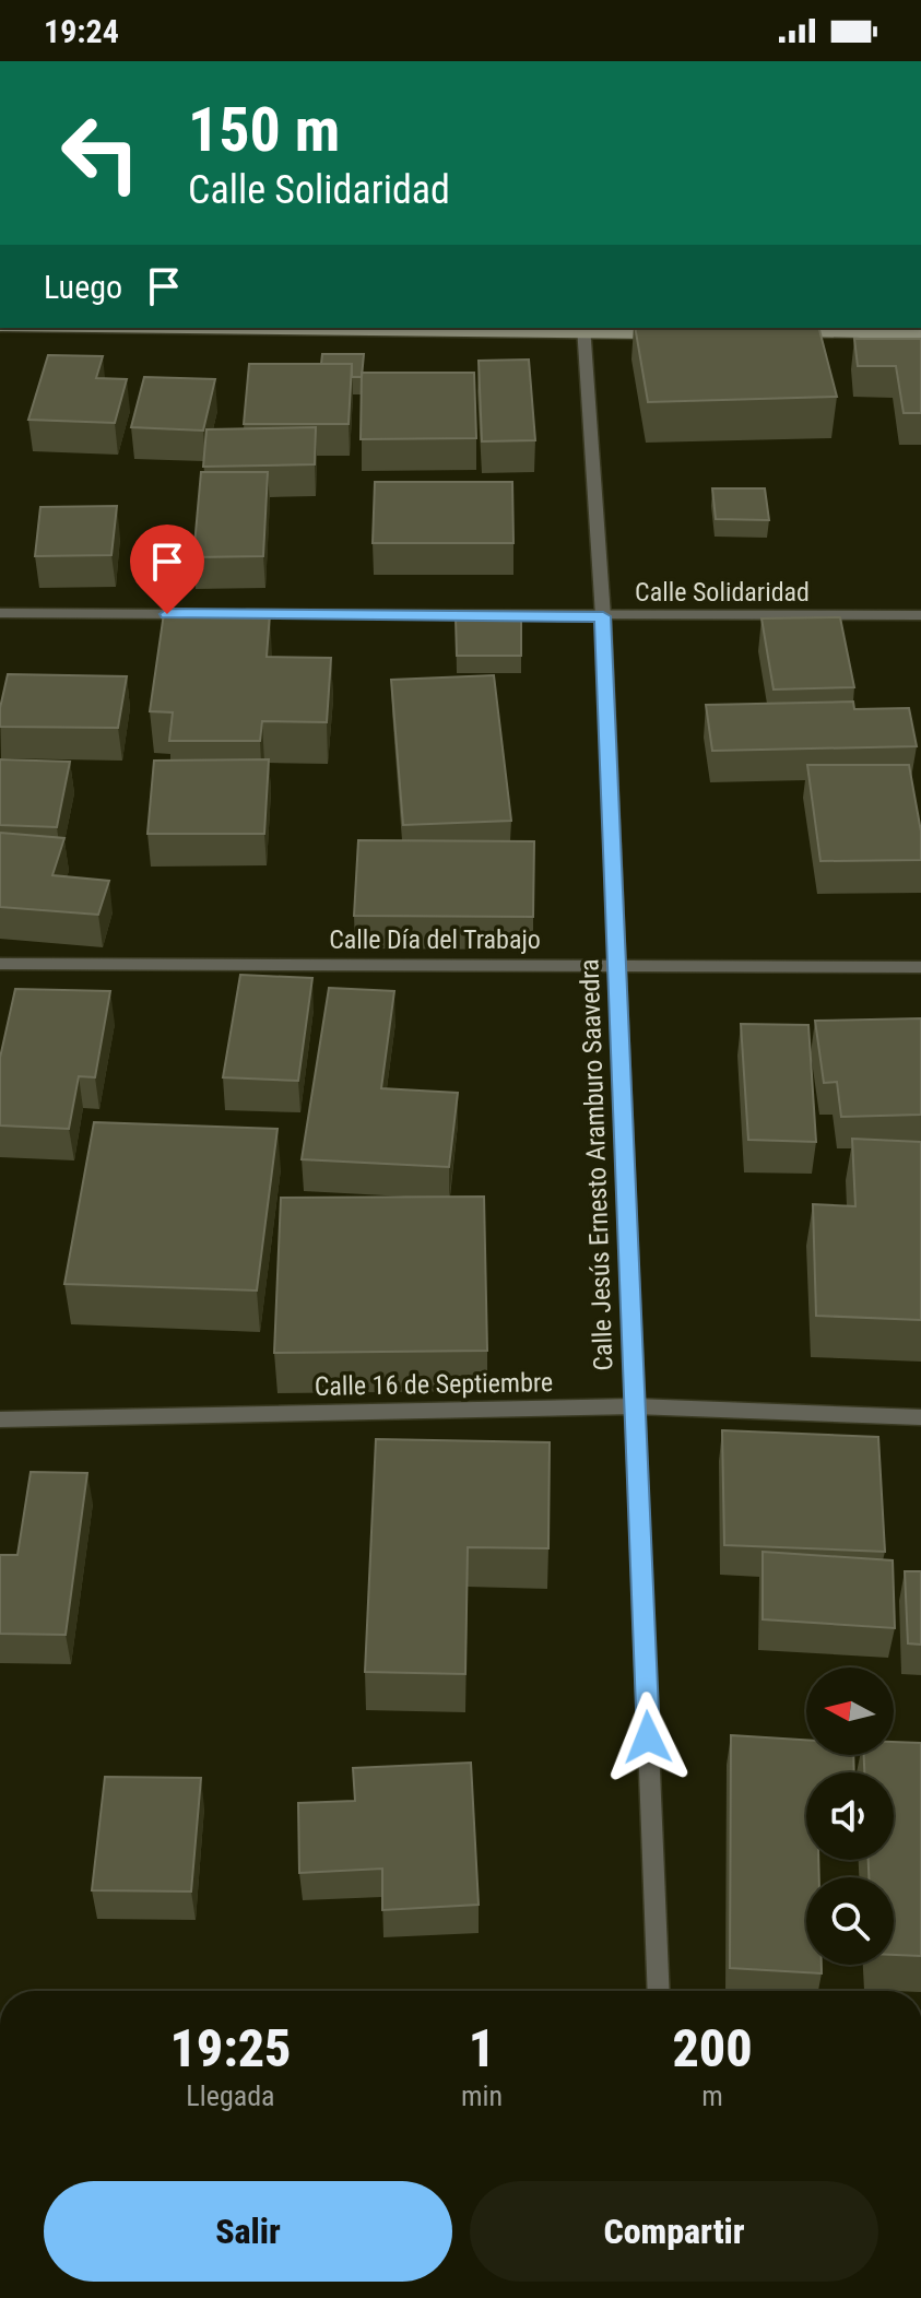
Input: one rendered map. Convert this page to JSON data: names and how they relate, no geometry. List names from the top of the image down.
{
  "streets": {
    "street": [
      "Calle Solidaridad",
      "Calle Día del Trabajo",
      "Calle Jesús Ernesto Aramburo Saavedra",
      "Calle 16 de Septiembre"
    ]
  },
  "crossings": [
    ["Calle Solidaridad", "Calle Jesús Ernesto Aramburo Saavedra"],
    ["Calle Día del Trabajo", "Calle Jesús Ernesto Aramburo Saavedra"],
    ["Calle Jesús Ernesto Aramburo Saavedra", "Calle 16 de Septiembre"]
  ],
  "north": "left",
  "page": {
    "status": "19:24",
    "turn": ["150 m", "Calle Solidaridad"],
    "then": "Luego",
    "eta": [
      "19:25",
      "Llegada",
      "1",
      "min",
      "200",
      "m"
    ],
    "buttons": ["Salir", "Compartir"]
  }
}
